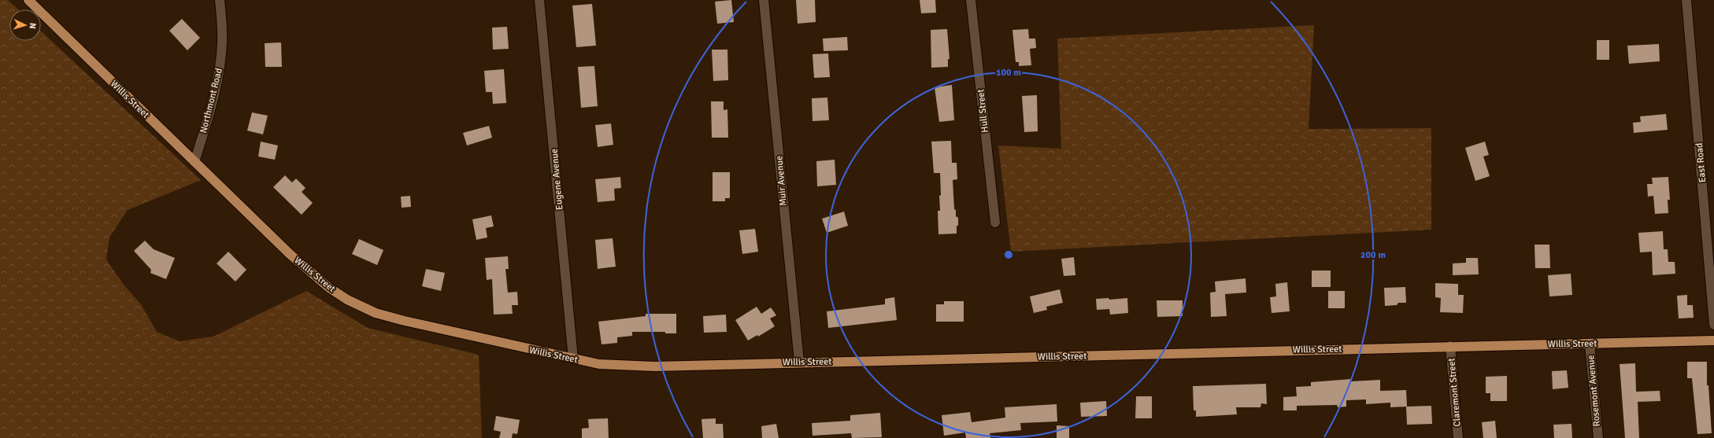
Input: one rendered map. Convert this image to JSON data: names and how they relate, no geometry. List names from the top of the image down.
{
  "streets": {
    "main road": ["Willis Street"],
    "street": [
      "Northmont Road",
      "Hull Street",
      "East Road",
      "Eugene Avenue",
      "Muir Avenue",
      "Rosemont Avenue",
      "Claremont Street"
    ]
  },
  "crossings": [
    ["Willis Street", "Northmont Road"],
    ["Willis Street", "Eugene Avenue"],
    ["Willis Street", "Muir Avenue"],
    ["Willis Street", "Rosemont Avenue"],
    ["Willis Street", "Claremont Street"]
  ],
  "north": "right",
  "rings": ["100 m", "200 m"]
}
